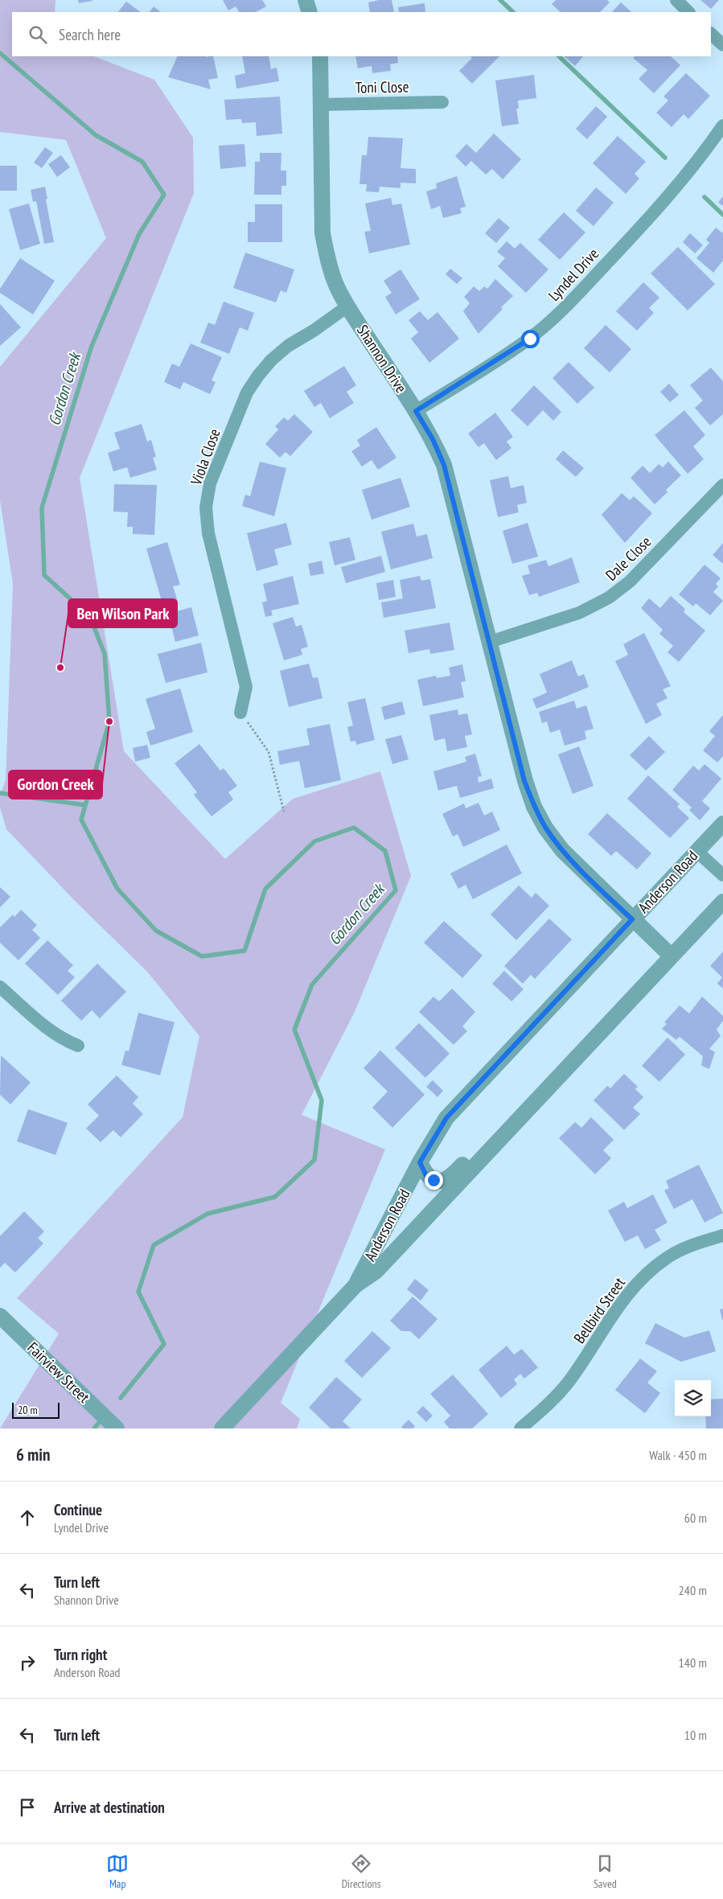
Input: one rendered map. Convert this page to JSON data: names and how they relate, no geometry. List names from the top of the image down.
{
  "streets": {
    "street": [
      "Toni Close",
      "Lyndel Drive",
      "Shannon Drive",
      "Viola Close",
      "Dale Close",
      "Anderson Road",
      "Bellbird Street",
      "Fairview Street"
    ]
  },
  "crossings": [
    ["Toni Close", "Shannon Drive"],
    ["Lyndel Drive", "Shannon Drive"],
    ["Shannon Drive", "Viola Close"],
    ["Shannon Drive", "Dale Close"],
    ["Shannon Drive", "Anderson Road"]
  ],
  "water": ["Gordon Creek"],
  "places": ["Ben Wilson Park", "Gordon Creek"],
  "scale_bar": "20 m",
  "page": {
    "search": "Search here",
    "scale": "20 m",
    "heading": ["6 min", "Walk · 450 m"],
    "list": [
      ["Continue", "Lyndel Drive", "60 m"],
      ["Turn left", "Shannon Drive", "240 m"],
      ["Turn right", "Anderson Road", "140 m"],
      ["Turn left", "10 m"],
      "Arrive at destination"
    ],
    "nav": ["Map", "Directions", "Saved"]
  }
}
